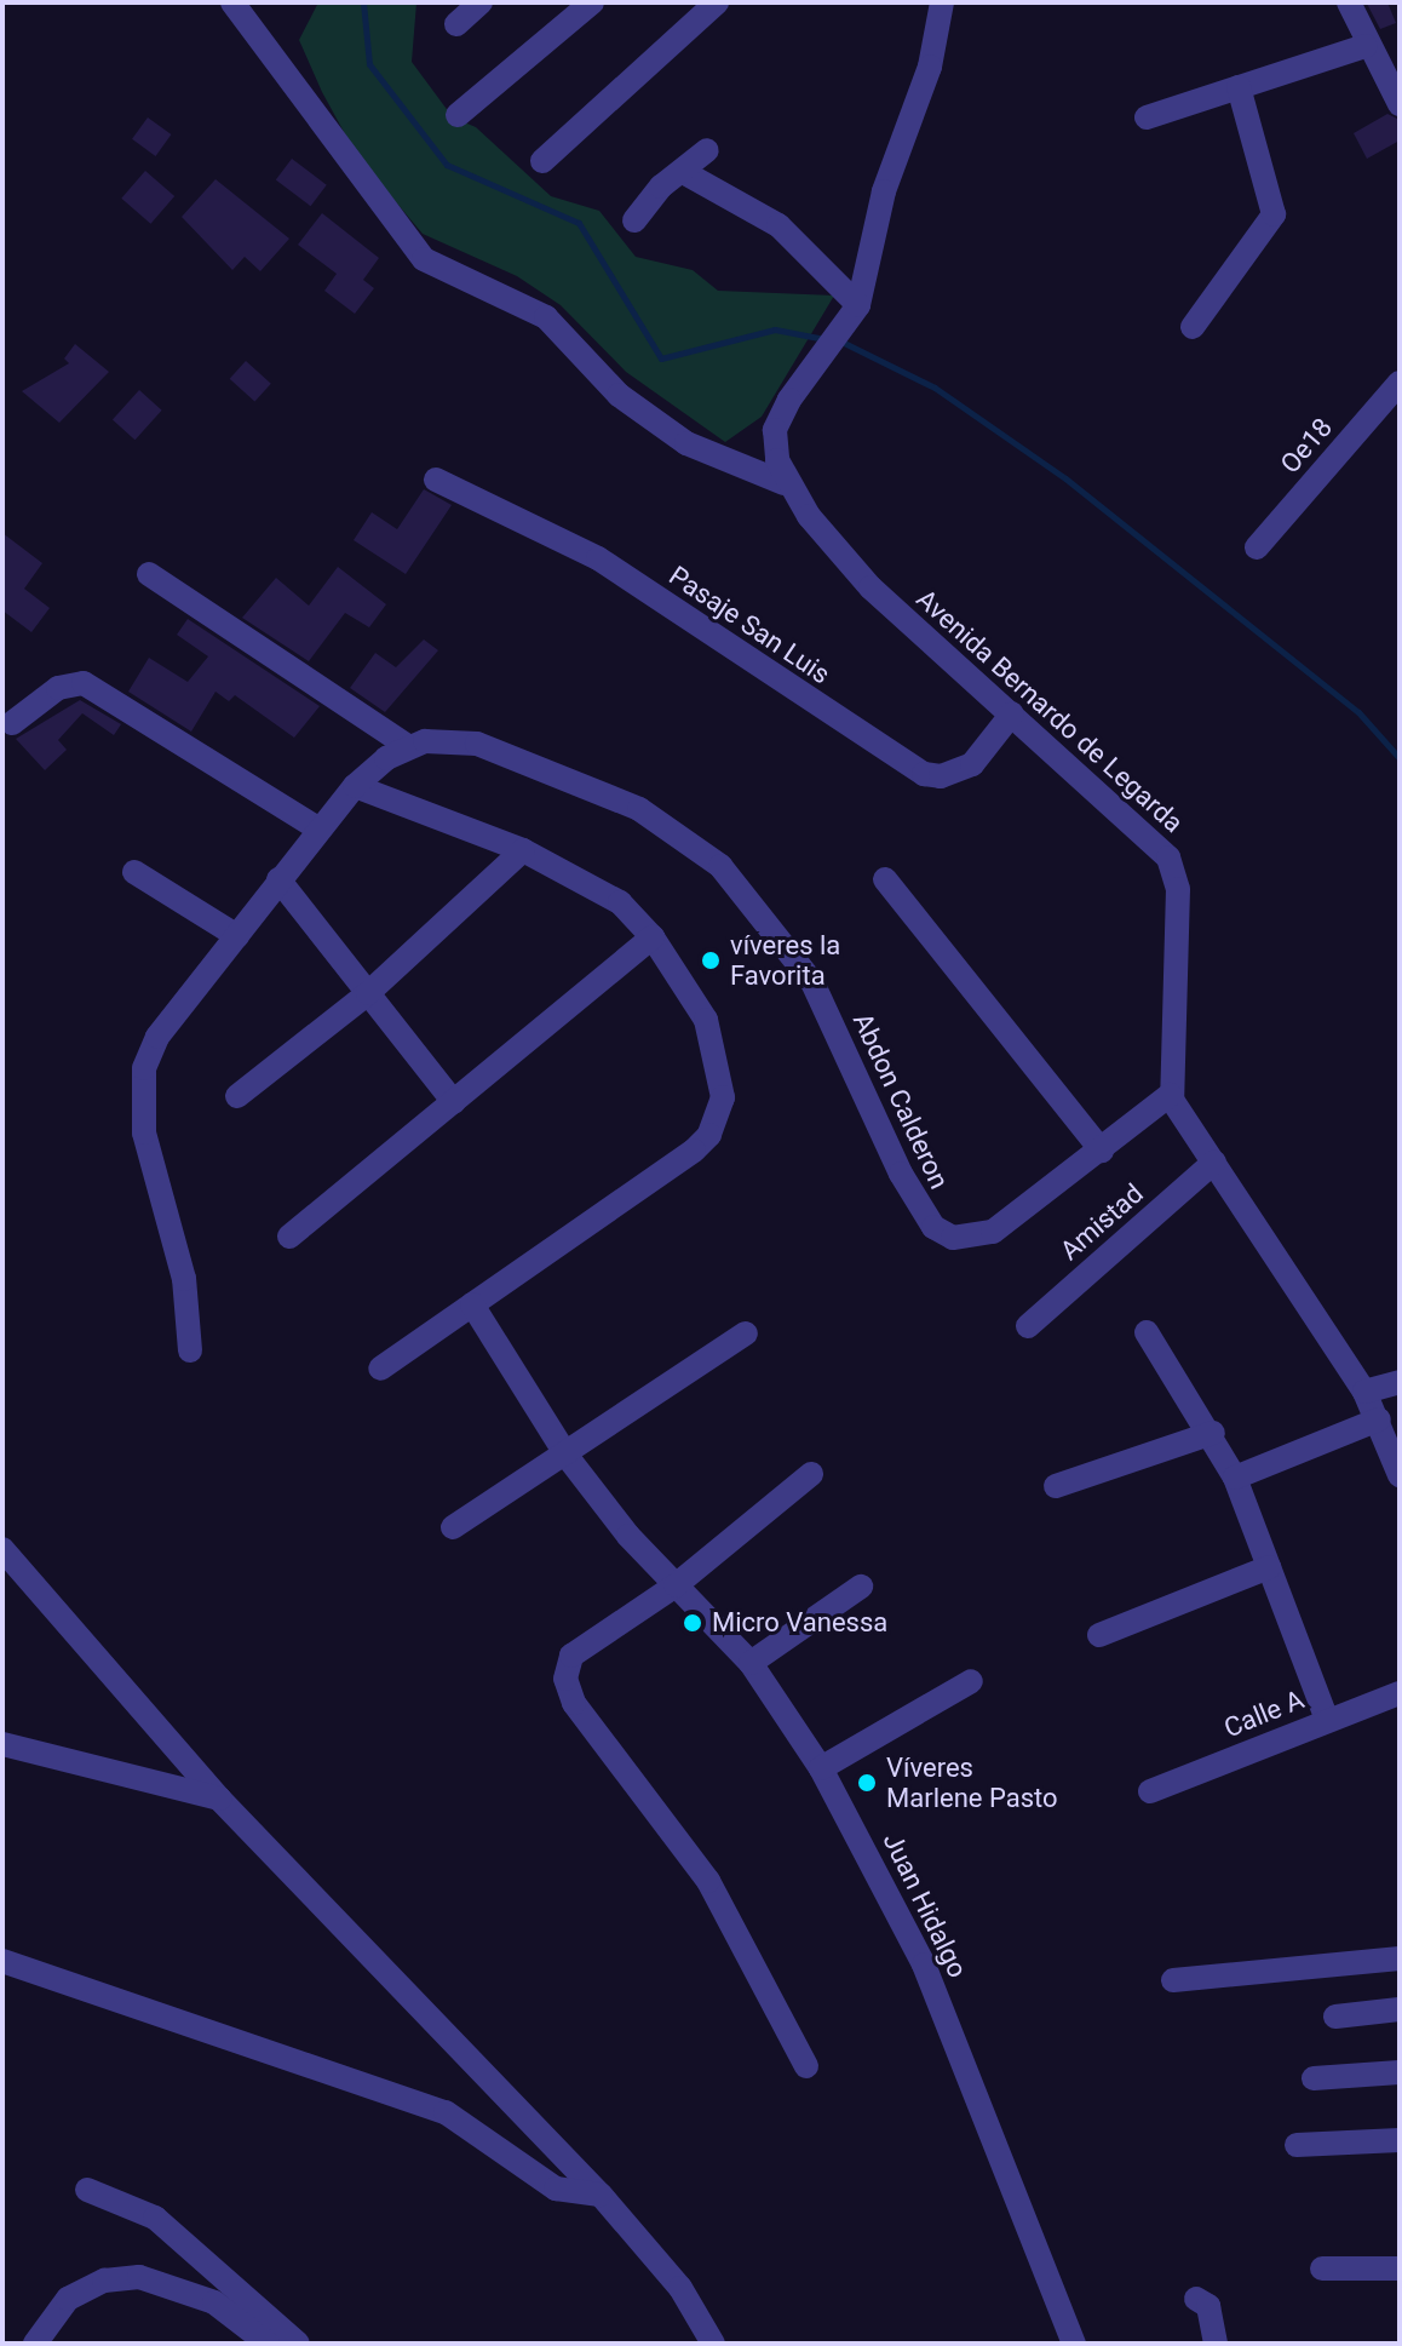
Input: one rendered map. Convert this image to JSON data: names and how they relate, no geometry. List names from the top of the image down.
{
  "streets": {
    "street": [
      "Oe18",
      "Pasaje San Luis",
      "Avenida Bernardo de Legarda",
      "Abdon Calderon",
      "Amistad",
      "Calle A",
      "Juan Hidalgo"
    ]
  },
  "crossings": [
    ["Pasaje San Luis", "Avenida Bernardo de Legarda"],
    ["Avenida Bernardo de Legarda", "Abdon Calderon"]
  ],
  "places": ["víveres la Favorita", "Micro Vanessa", "Víveres Marlene Pasto"]
}
